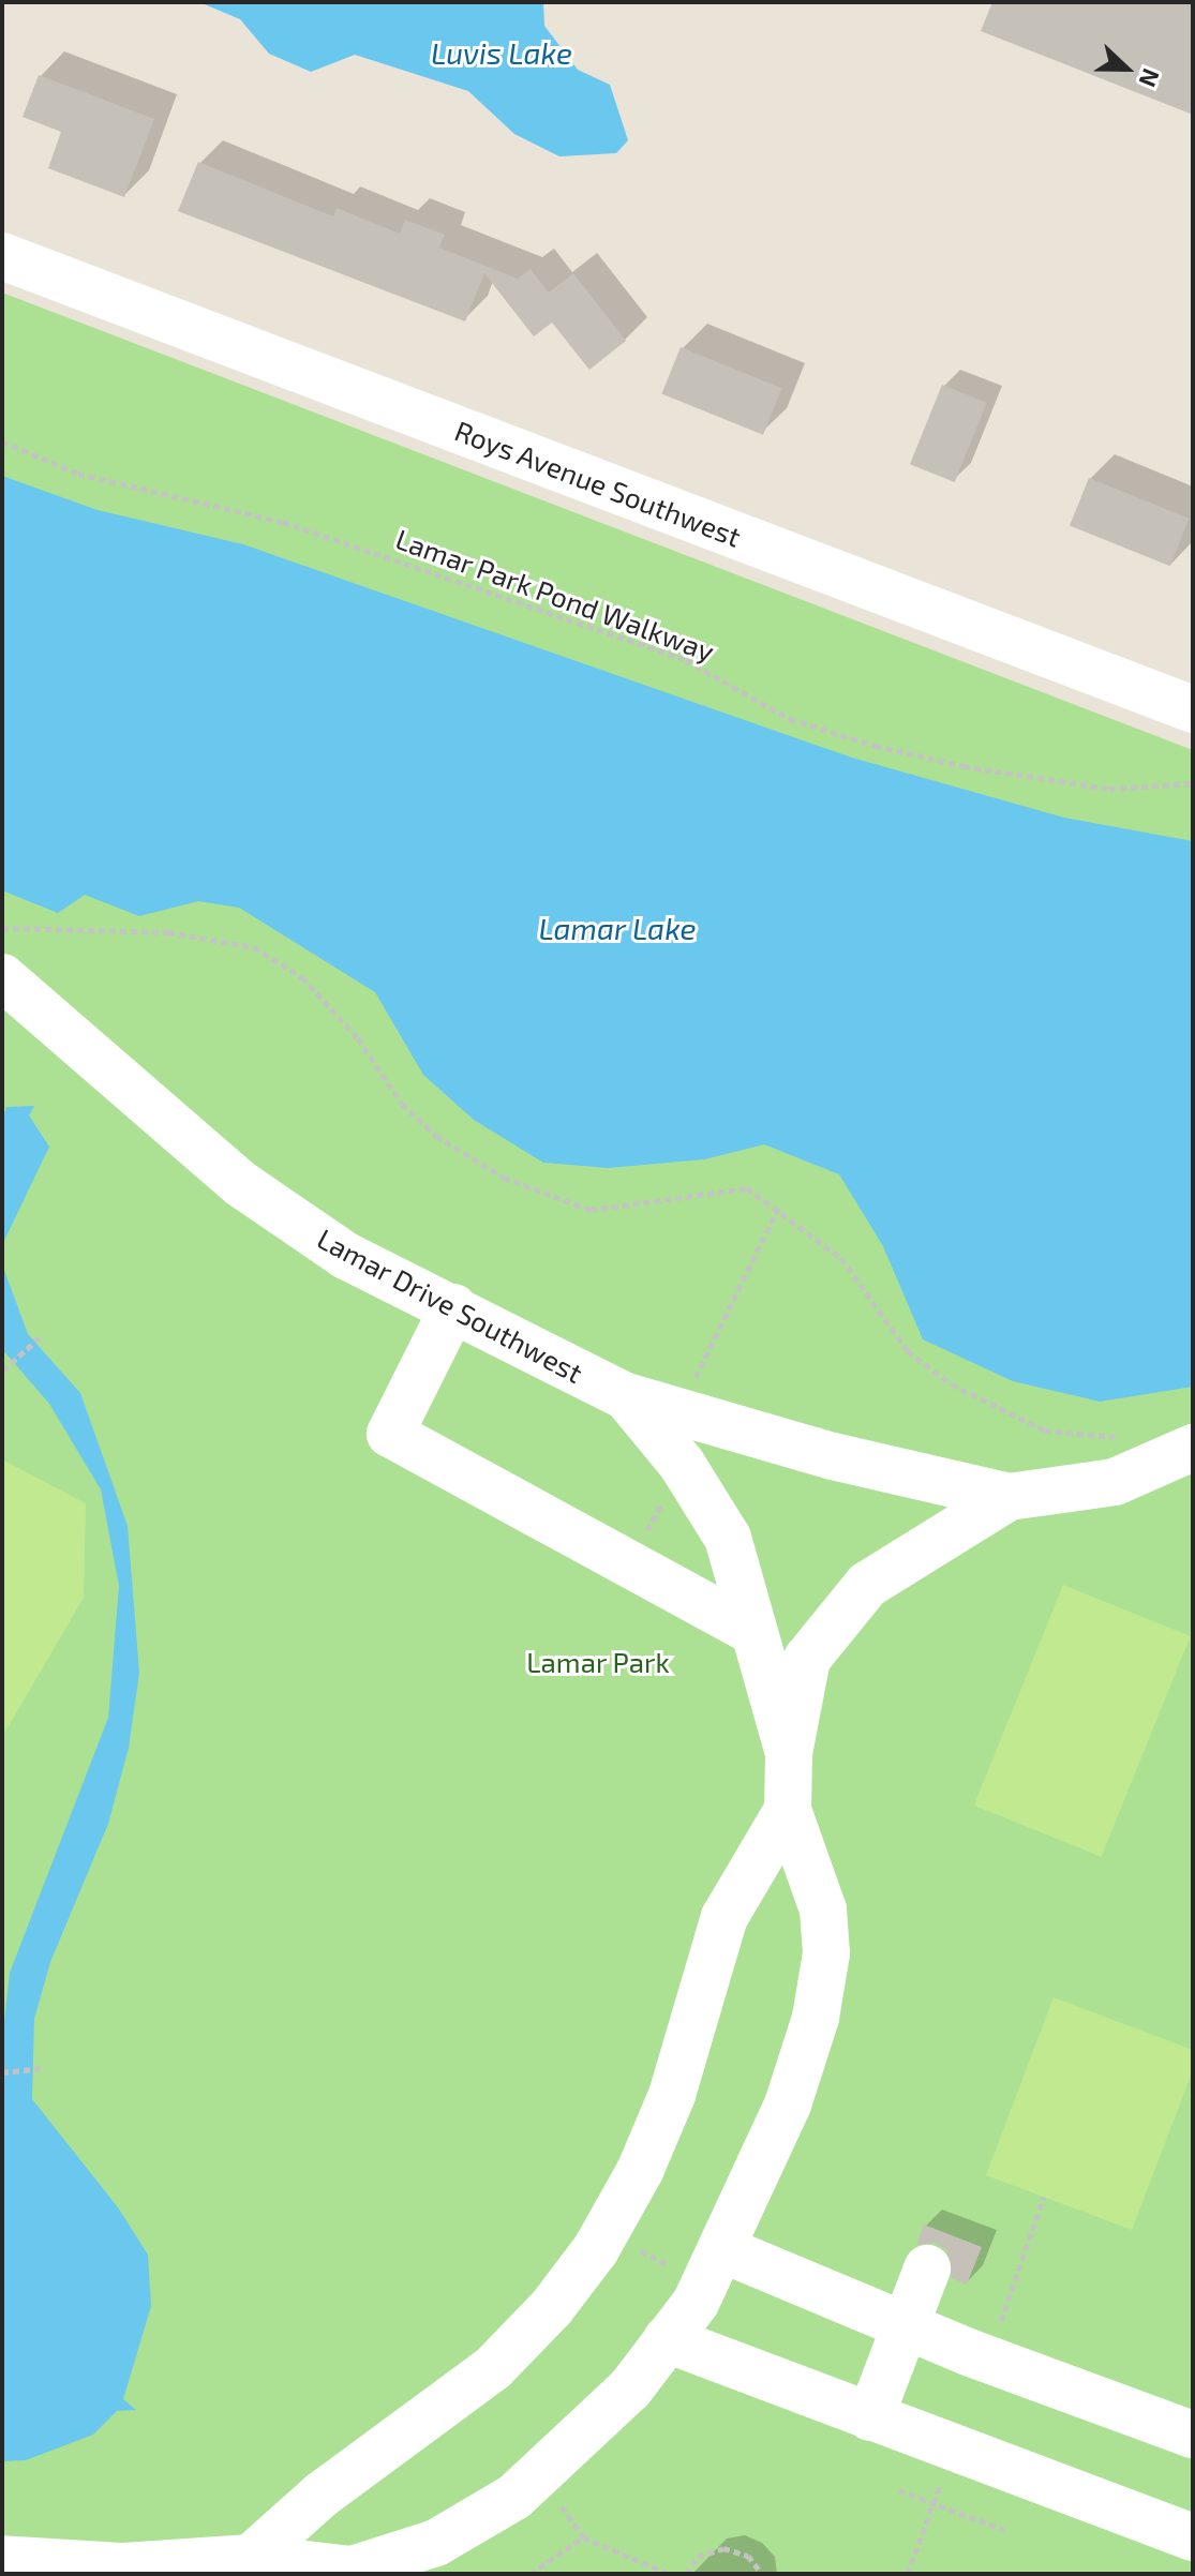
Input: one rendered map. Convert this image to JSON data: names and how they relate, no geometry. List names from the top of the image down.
{
  "streets": {
    "street": ["Roys Avenue Southwest", "Lamar Drive Southwest"],
    "path": ["Lamar Park Pond Walkway"]
  },
  "water": ["Luvis Lake", "Lamar Lake"],
  "parks": ["Lamar Park"],
  "north": "right"
}
